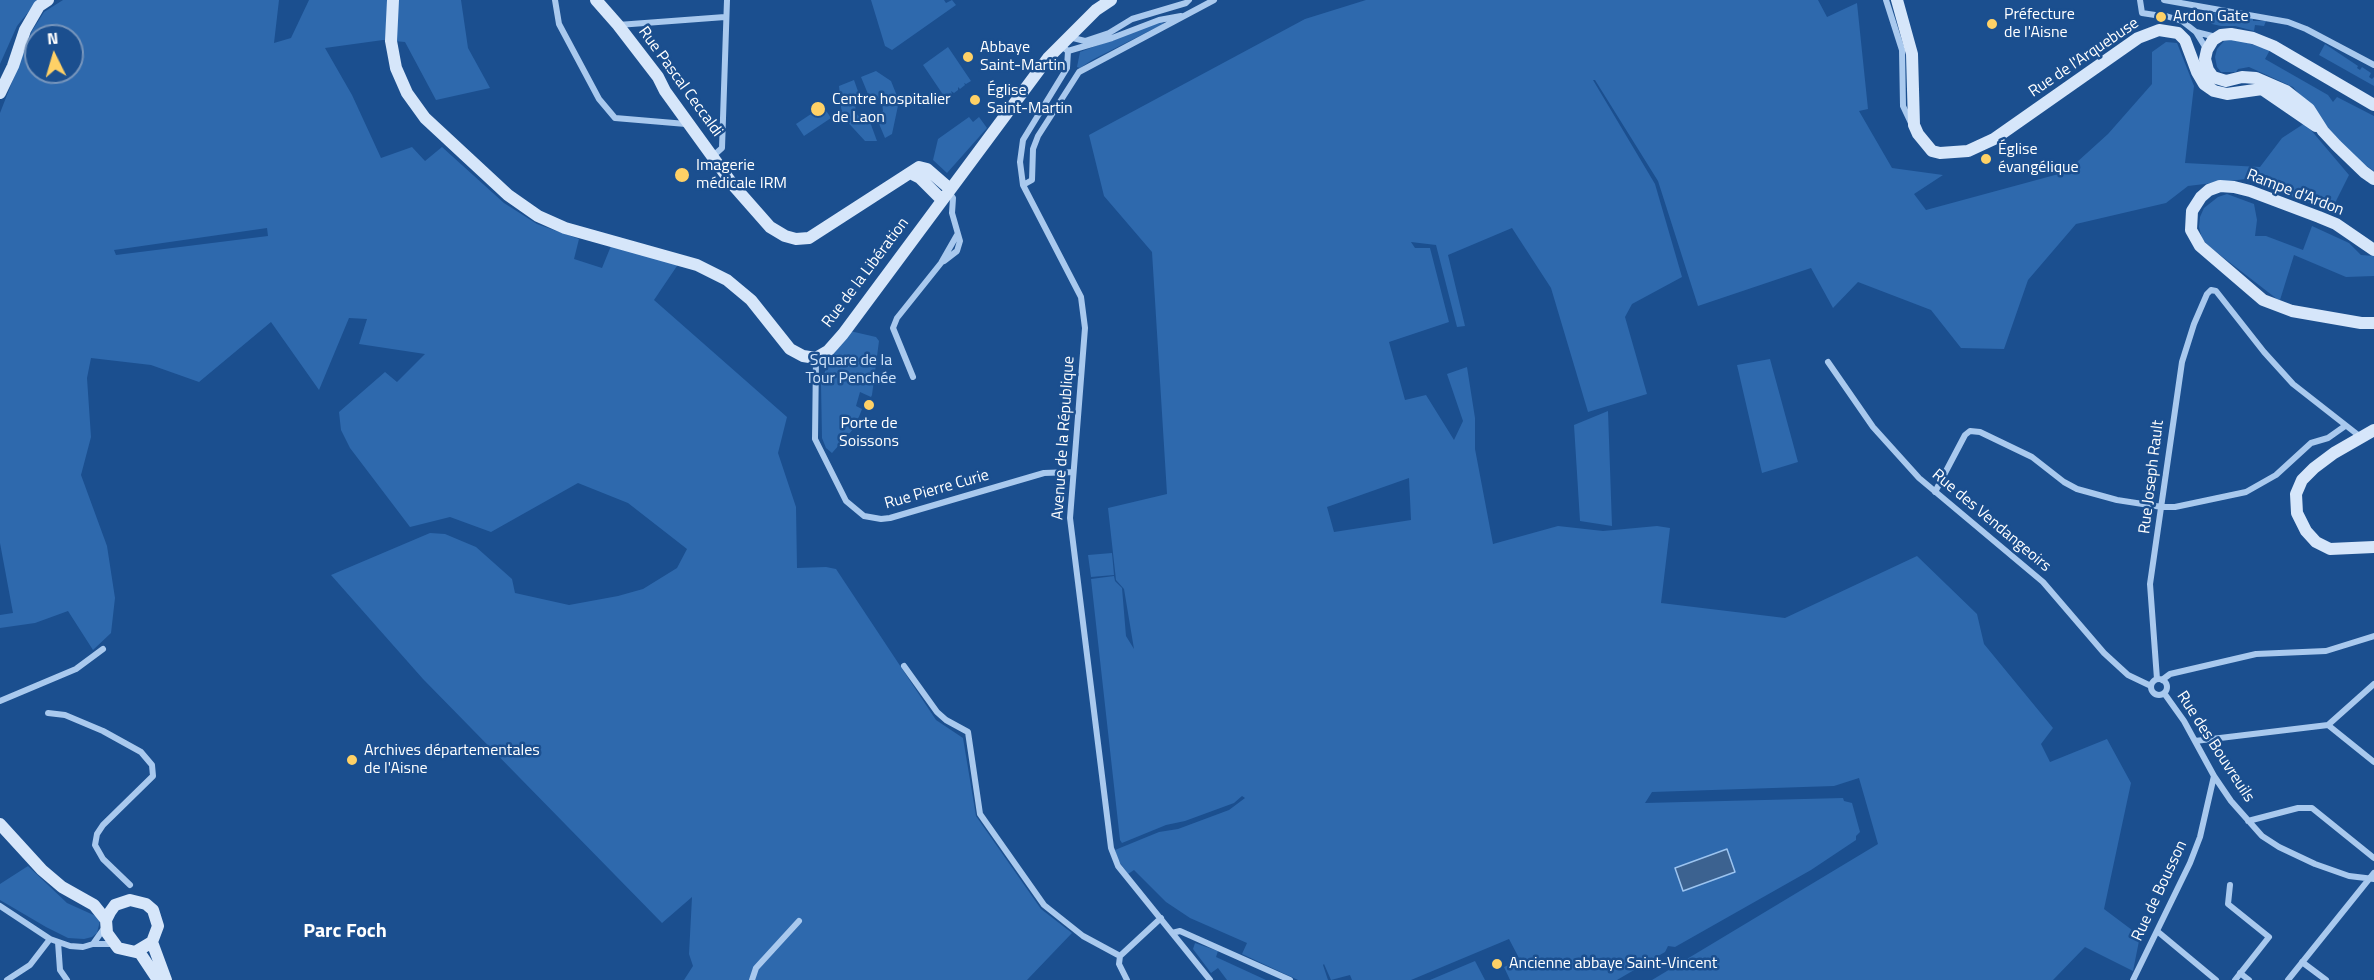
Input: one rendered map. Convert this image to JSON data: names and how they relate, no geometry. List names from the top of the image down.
{
  "streets": {
    "street": [
      "Rue de l'Arquebuse",
      "Rue Pascal Ceccaldi",
      "Rampe d'Ardon",
      "Rue de la Libération",
      "Avenue de la République",
      "Rue Joseph Rault",
      "Rue Pierre Curie",
      "Rue des Vendangeoirs",
      "Rue des Bouvreuils",
      "Rue de Bousson"
    ]
  },
  "crossings": [
    ["Rue Pascal Ceccaldi", "Rue de la Libération"],
    ["Rue de la Libération", "Avenue de la République"],
    ["Rue de la Libération", "Rue Pierre Curie"],
    ["Avenue de la République", "Rue Pierre Curie"],
    ["Rue Joseph Rault", "Rue des Vendangeoirs"],
    ["Rue Joseph Rault", "Rue des Bouvreuils"],
    ["Rue des Vendangeoirs", "Rue des Bouvreuils"],
    ["Rue des Bouvreuils", "Rue de Bousson"]
  ],
  "districts": ["Parc Foch"],
  "parks": ["Square de la Tour Penchée"],
  "places": [
    "Ardon Gate",
    "Préfecture de l'Aisne",
    "Abbaye Saint-Martin",
    "Église Saint-Martin",
    "Centre hospitalier de Laon",
    "Église évangélique",
    "Imagerie médicale IRM",
    "Porte de Soissons",
    "Archives départementales de l'Aisne",
    "Ancienne abbaye Saint-Vincent"
  ],
  "north": "top"
}
